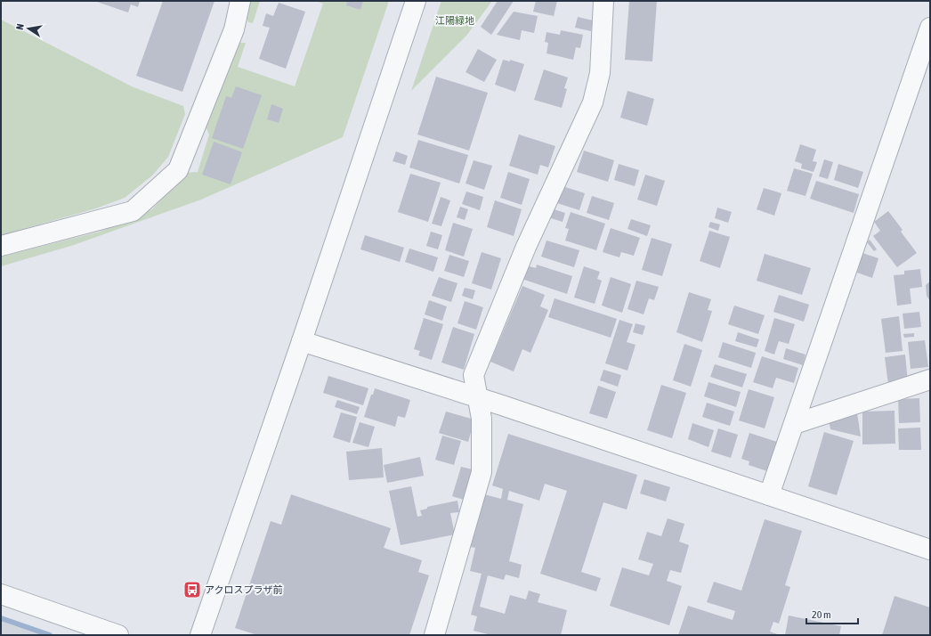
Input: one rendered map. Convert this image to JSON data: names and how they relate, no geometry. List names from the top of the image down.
{
  "parks": ["江陽緑地"],
  "places": {
    "bus stop": ["アクロスプラザ前"]
  },
  "scale_bar": "20 m",
  "north": "left"
}
